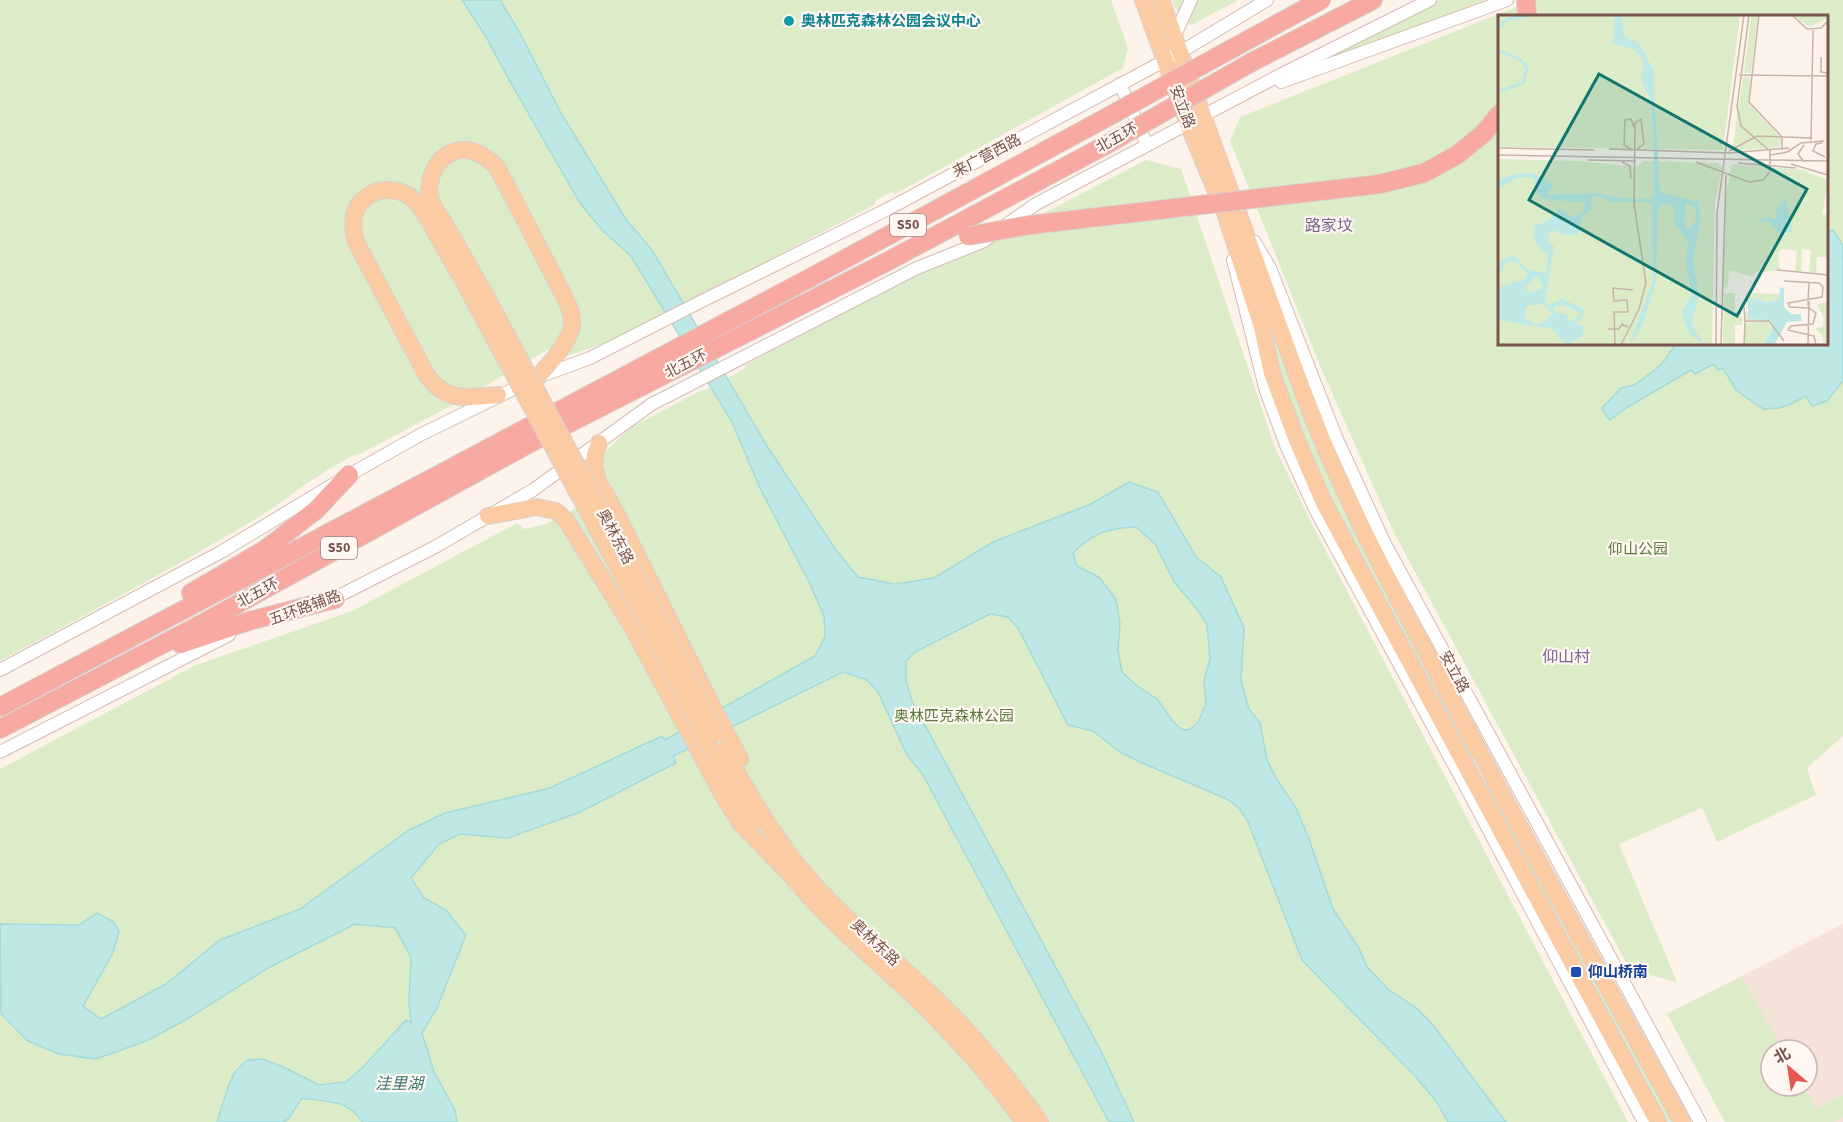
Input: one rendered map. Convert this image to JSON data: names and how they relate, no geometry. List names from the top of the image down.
{
  "streets": {
    "highway": ["北五环", "S50"],
    "main road": ["安立路", "奥林东路"],
    "street": ["来广营西路", "五环路辅路"]
  },
  "crossings": [
    ["安立路", "来广营西路"],
    ["安立路", "五环路辅路"],
    ["来广营西路", "奥林东路"]
  ],
  "districts": ["路家坟", "仰山村"],
  "water": ["洼里湖"],
  "parks": ["仰山公园", "奥林匹克森林公园"],
  "places": {
    "other": ["奥林匹克森林公园会议中心"],
    "transit": ["仰山桥南"]
  },
  "north": "top left"
}
